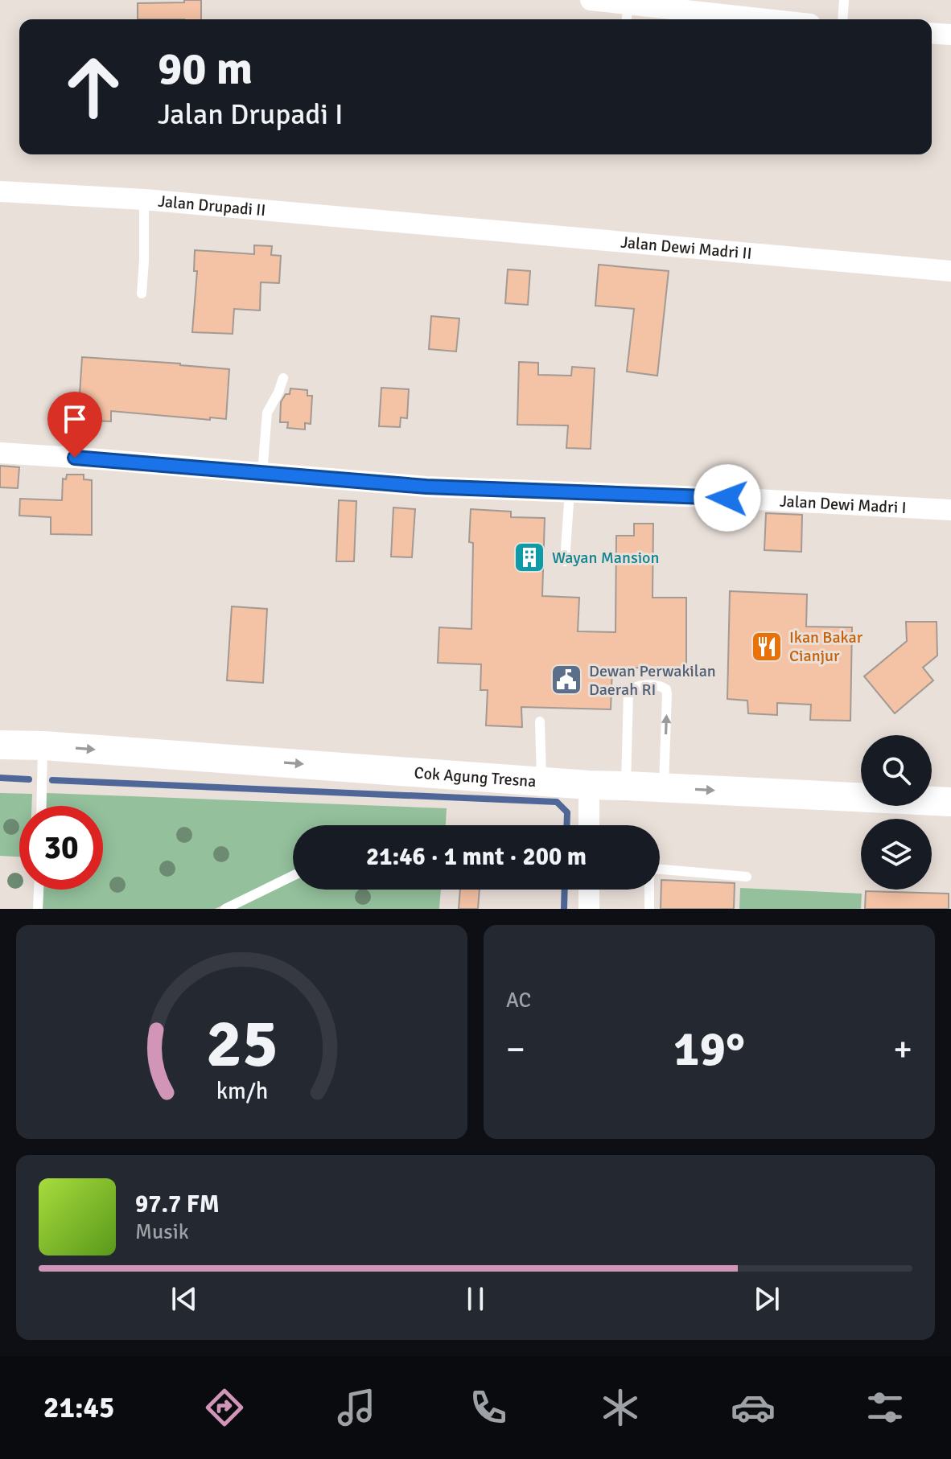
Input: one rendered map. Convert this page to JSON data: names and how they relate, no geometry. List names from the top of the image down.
{
  "streets": {
    "main road": ["Cok Agung Tresna"],
    "street": ["Jalan Drupadi II", "Jalan Dewi Madri II", "Jalan Dewi Madri I"]
  },
  "crossings": [
    ["Jalan Drupadi II", "Jalan Dewi Madri II"]
  ],
  "one_way": ["Cok Agung Tresna"],
  "places": {
    "building": ["Wayan Mansion"],
    "restaurant": ["Ikan Bakar Cianjur"],
    "public building": ["Dewan Perwakilan Daerah RI"]
  },
  "page": {
    "turn": ["90 m", "Jalan Drupadi I"],
    "limit": "30",
    "trip": "21:46 · 1 mnt · 200 m",
    "tile": "AC",
    "heat": ["−", "19°", "+"],
    "song": ["97.7 FM", "Musik"],
    "tabs": "21:45",
    "gauge": ["25", "km/h"]
  }
}
